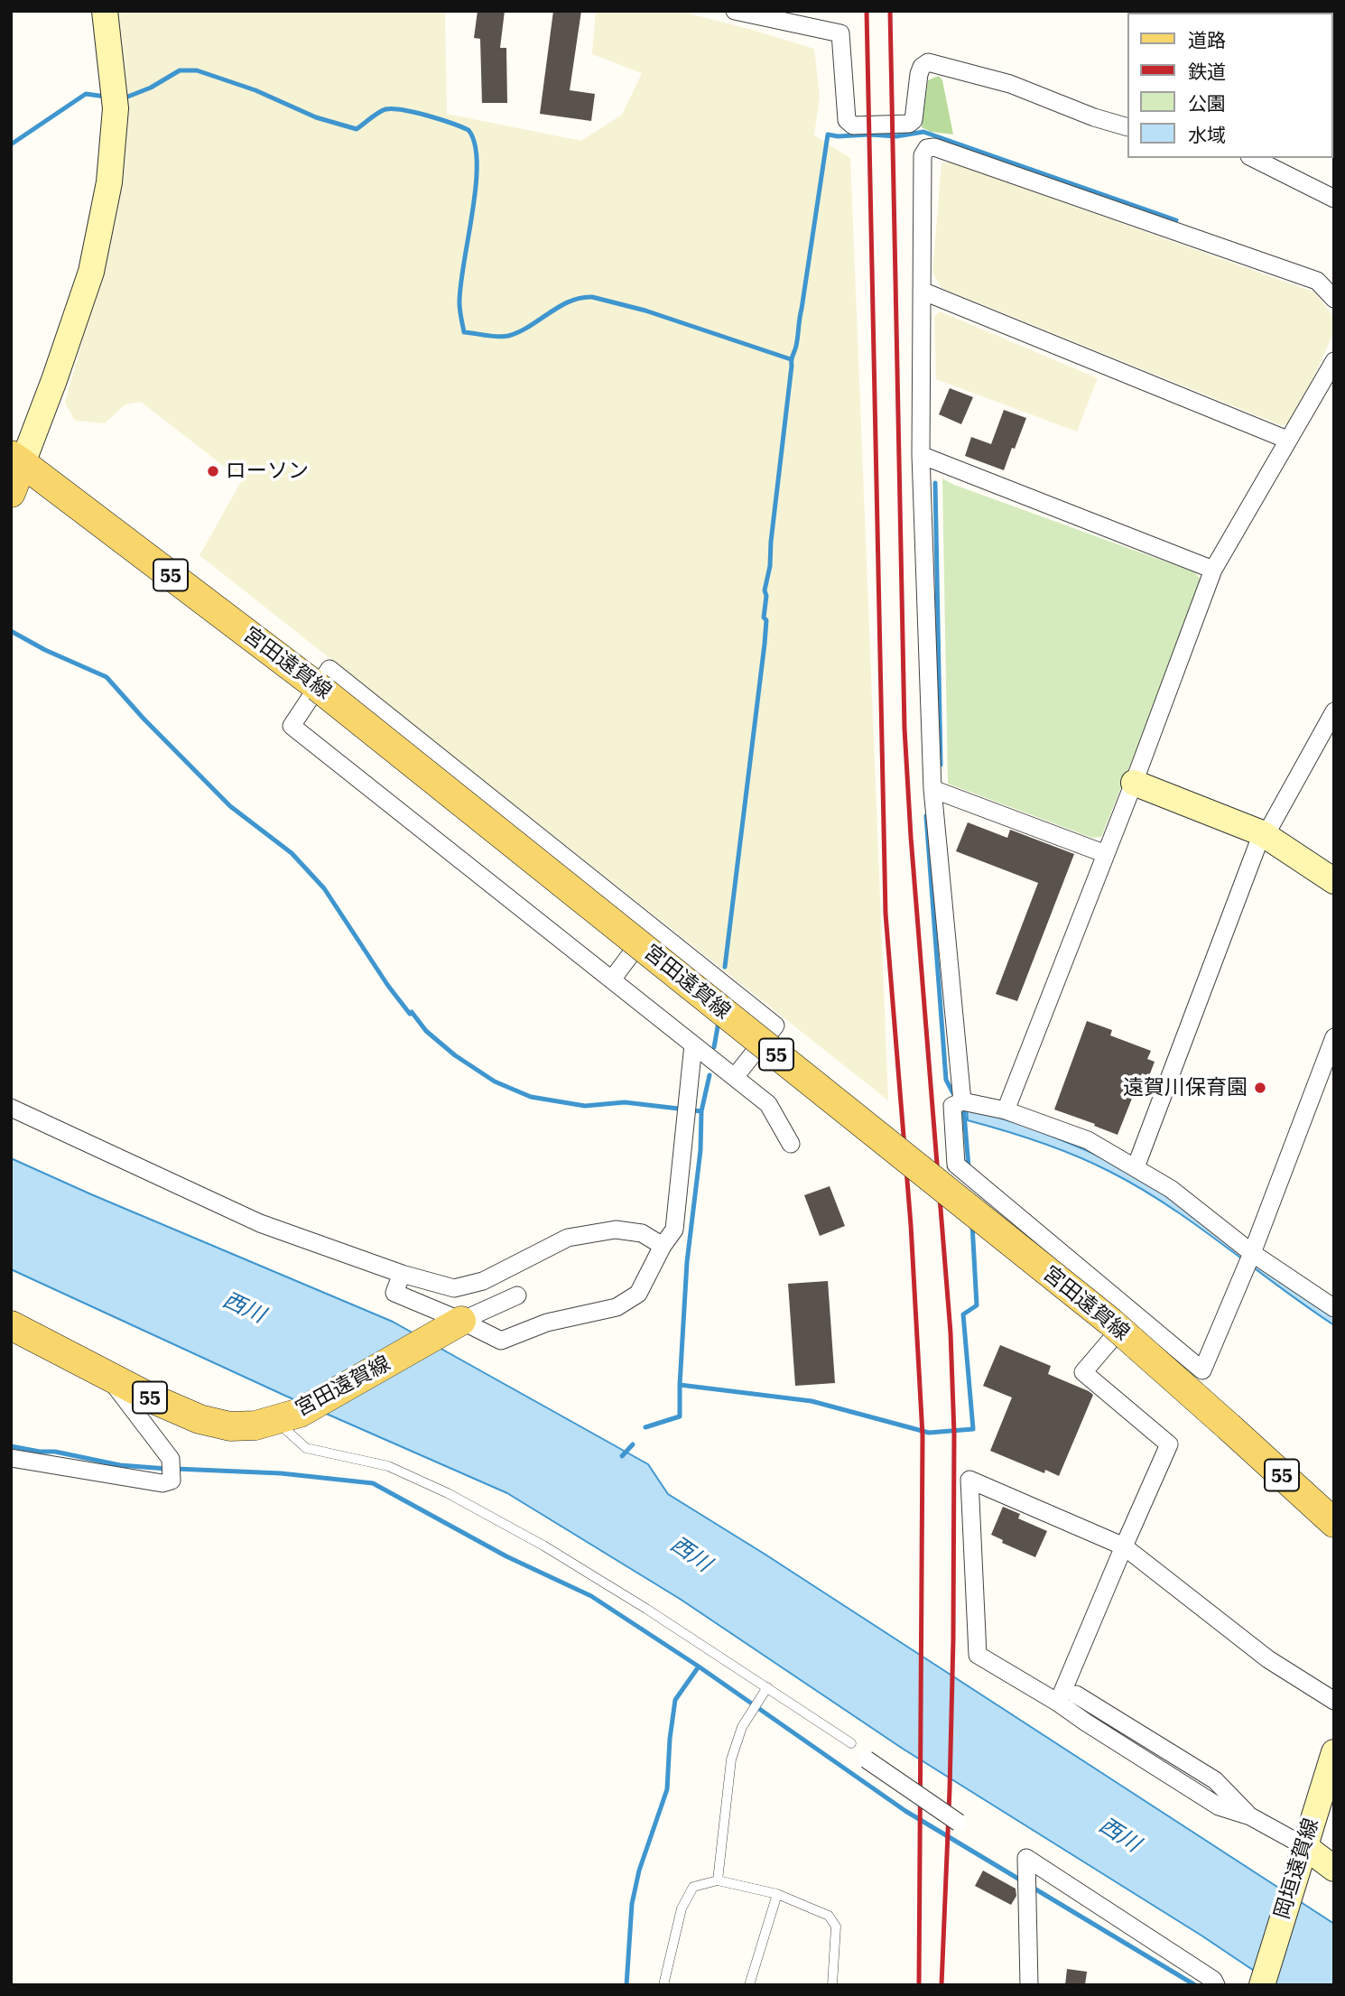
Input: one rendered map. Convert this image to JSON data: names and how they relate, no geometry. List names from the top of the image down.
{
  "streets": {
    "main road": ["55", "宮田遠賀線"],
    "street": ["岡垣遠賀線"]
  },
  "water": ["西川"],
  "places": ["ローソン", "遠賀川保育園"],
  "legend": [
    "道路",
    "鉄道",
    "公園",
    "水域"
  ]
}
